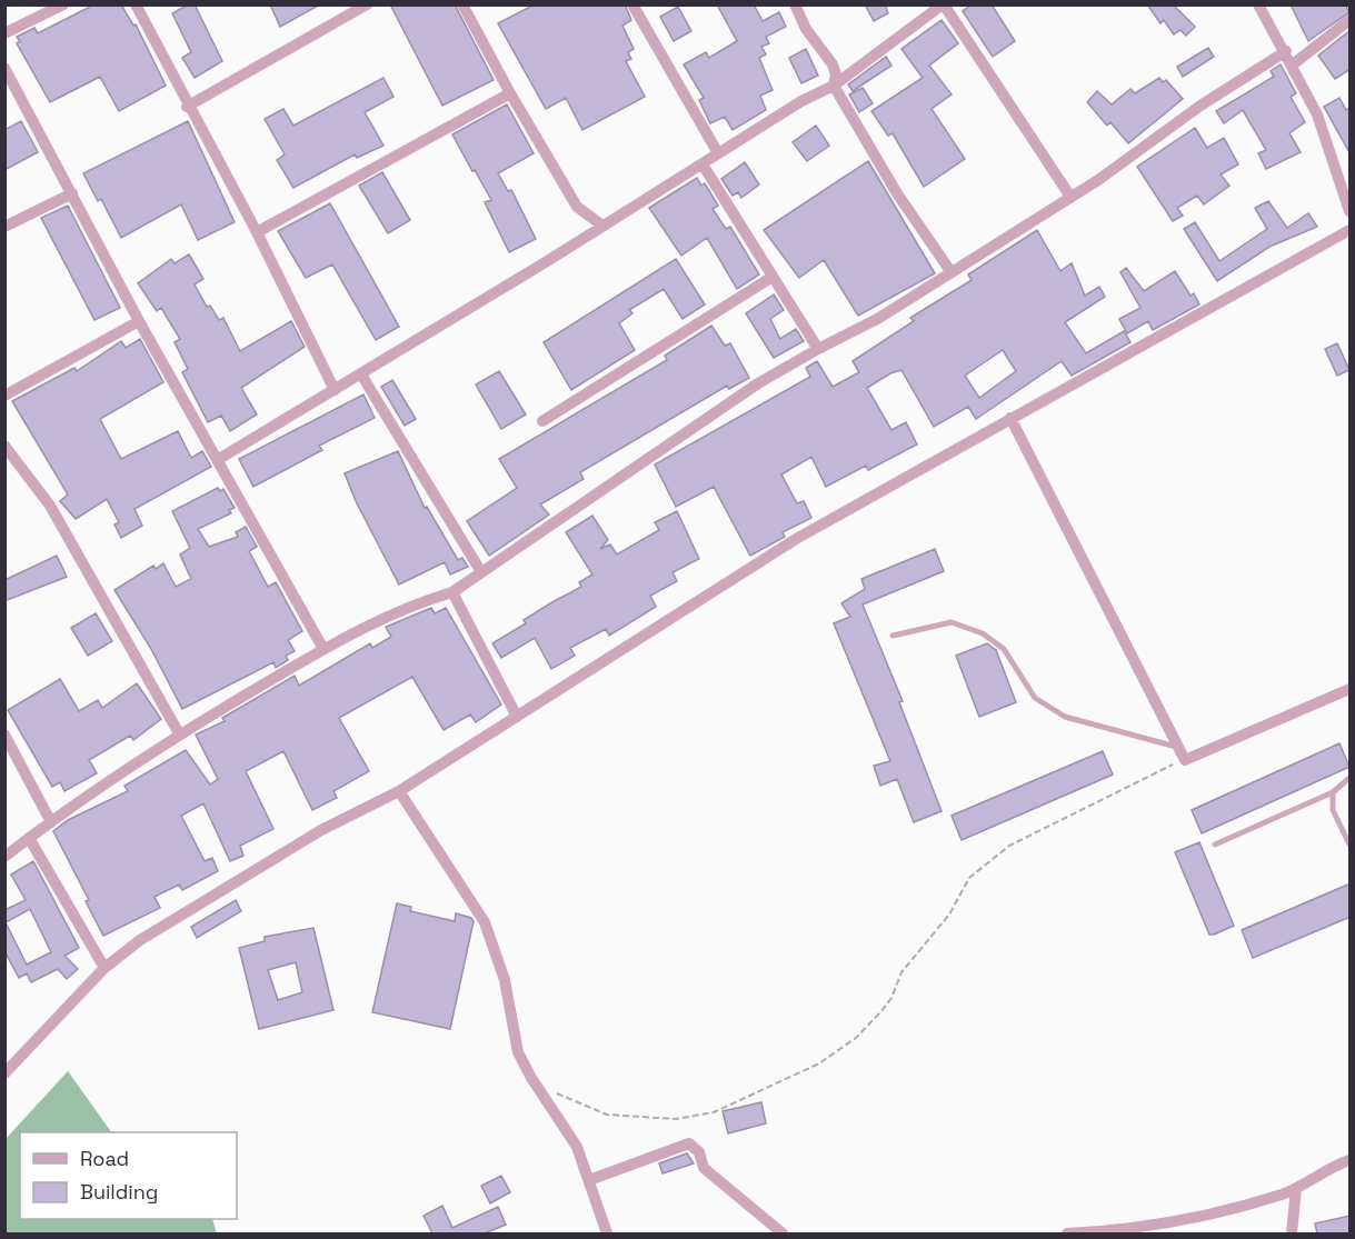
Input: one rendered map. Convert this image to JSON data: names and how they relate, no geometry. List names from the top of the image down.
{
  "legend": ["Road", "Building"]
}
